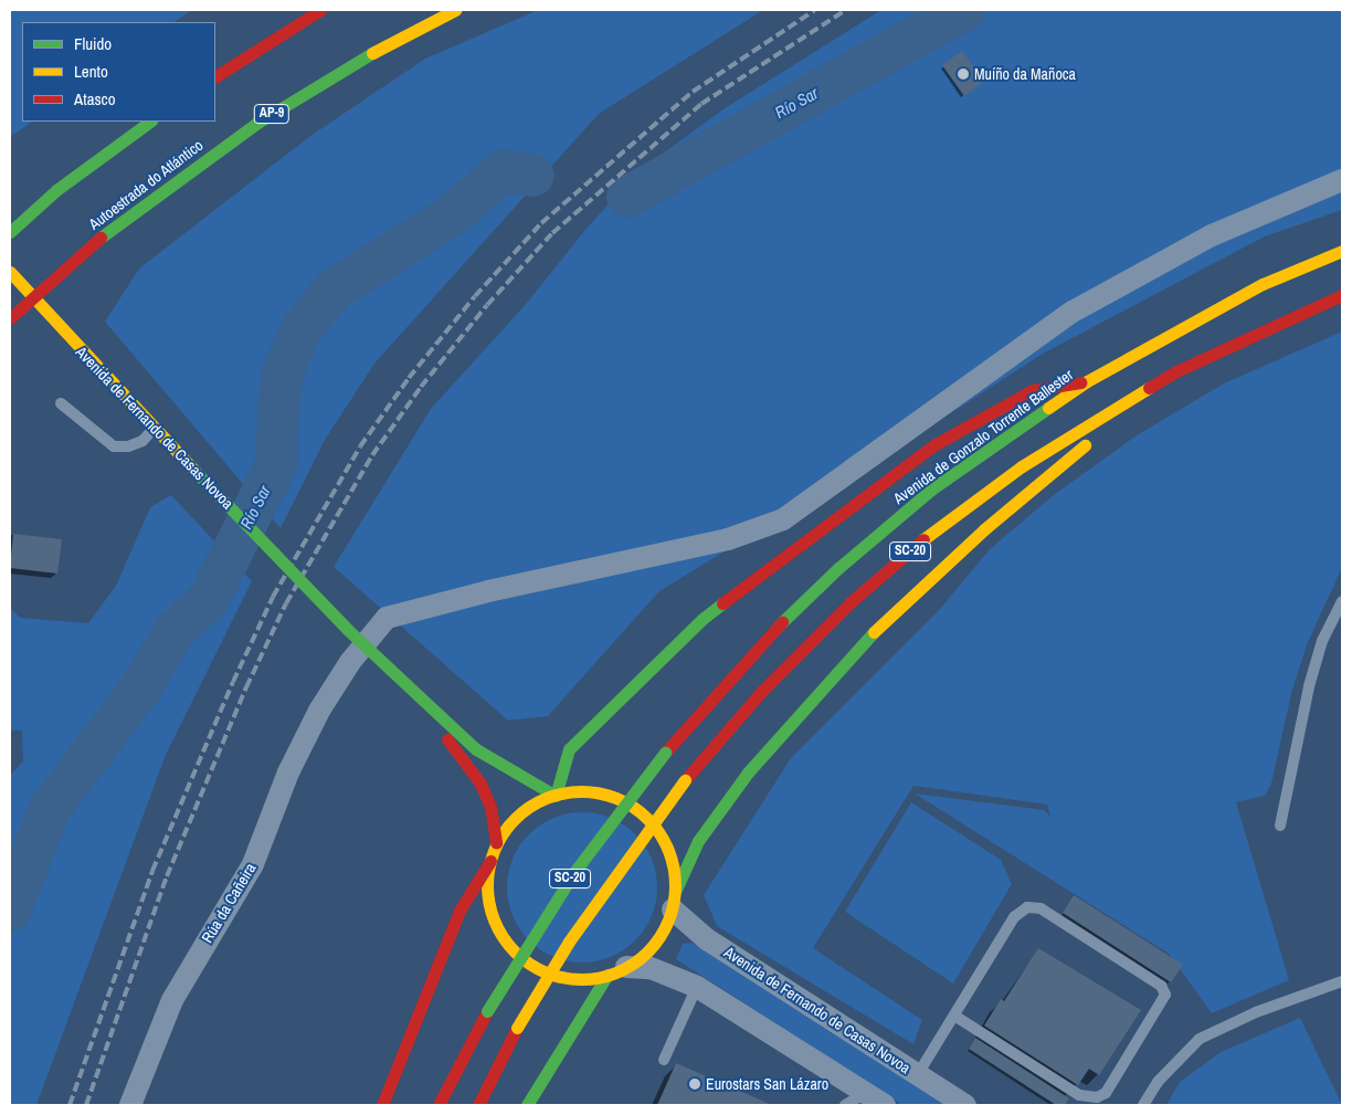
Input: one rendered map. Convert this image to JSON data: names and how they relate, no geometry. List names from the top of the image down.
{
  "streets": {
    "main road": [
      "AP-9",
      "Autoestrada do Atlántico",
      "Avenida de Fernando de Casas Novoa",
      "Avenida de Gonzalo Torrente Ballester",
      "SC-20"
    ],
    "street": ["Rúa da Cañeira"]
  },
  "crossings": [
    ["Avenida de Fernando de Casas Novoa", "Rúa da Cañeira"]
  ],
  "water": ["Río Sar"],
  "places": ["Muíño da Mañoca", "Eurostars San Lázaro"],
  "legend": ["Fluido", "Lento", "Atasco"]
}
